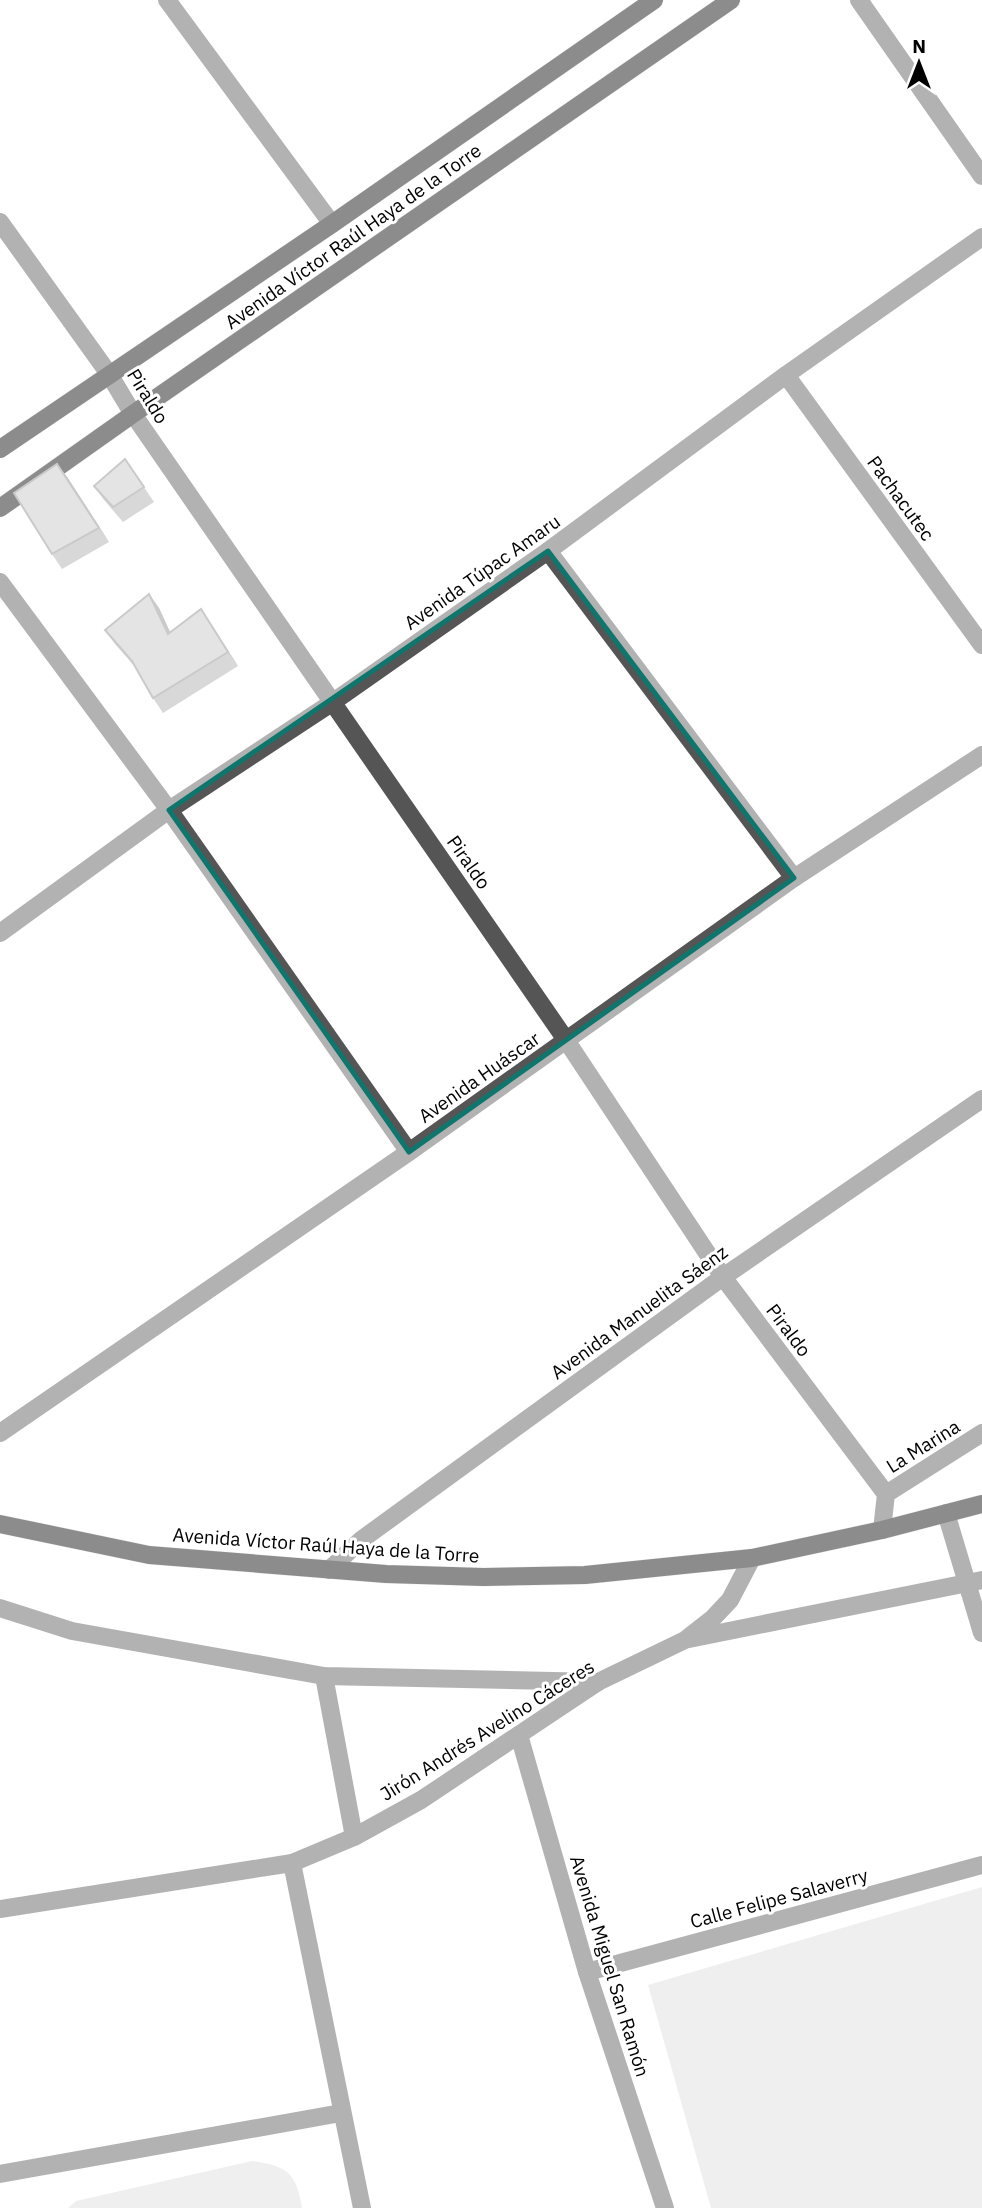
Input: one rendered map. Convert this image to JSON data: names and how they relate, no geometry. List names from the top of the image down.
{
  "streets": {
    "main road": ["Avenida Víctor Raúl Haya de la Torre"],
    "street": [
      "Piraldo",
      "Pachacutec",
      "Avenida Túpac Amaru",
      "Avenida Huáscar",
      "Avenida Manuelita Sáenz",
      "La Marina",
      "Jirón Andrés Avelino Cáceres",
      "Calle Felipe Salaverry",
      "Avenida Miguel San Ramón"
    ]
  },
  "crossings": [
    ["Avenida Víctor Raúl Haya de la Torre", "Piraldo"],
    ["Avenida Víctor Raúl Haya de la Torre", "Avenida Manuelita Sáenz"],
    ["Avenida Víctor Raúl Haya de la Torre", "Jirón Andrés Avelino Cáceres"],
    ["Piraldo", "Avenida Túpac Amaru"],
    ["Piraldo", "Avenida Huáscar"],
    ["Piraldo", "Avenida Manuelita Sáenz"],
    ["Piraldo", "La Marina"],
    ["Pachacutec", "Avenida Túpac Amaru"],
    ["Jirón Andrés Avelino Cáceres", "Avenida Miguel San Ramón"],
    ["Calle Felipe Salaverry", "Avenida Miguel San Ramón"]
  ],
  "north": "top"
}
